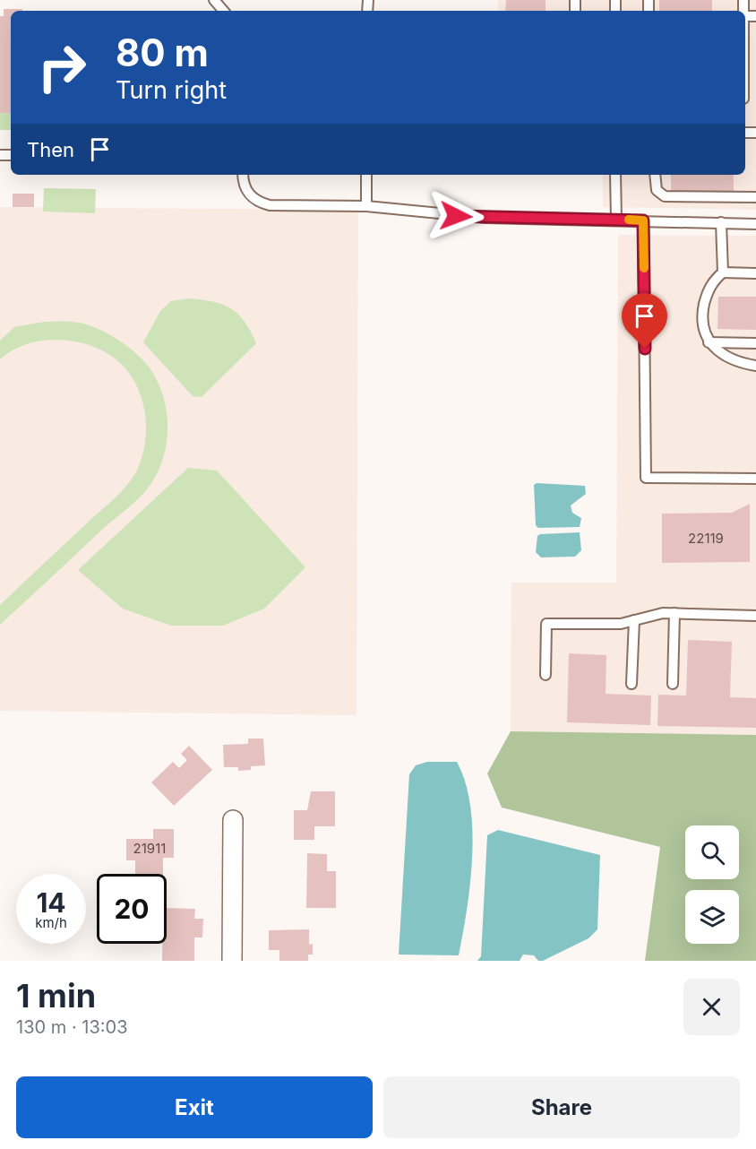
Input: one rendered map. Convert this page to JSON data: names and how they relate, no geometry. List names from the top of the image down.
{
  "house_numbers": ["22119", "21911"],
  "page": {
    "turn": ["80 m", "Turn right"],
    "then": "Then",
    "speed": "14 km/h",
    "limit": "20",
    "heading": ["1 min", "130 m · 13:03"],
    "buttons": ["Exit", "Share"]
  }
}
